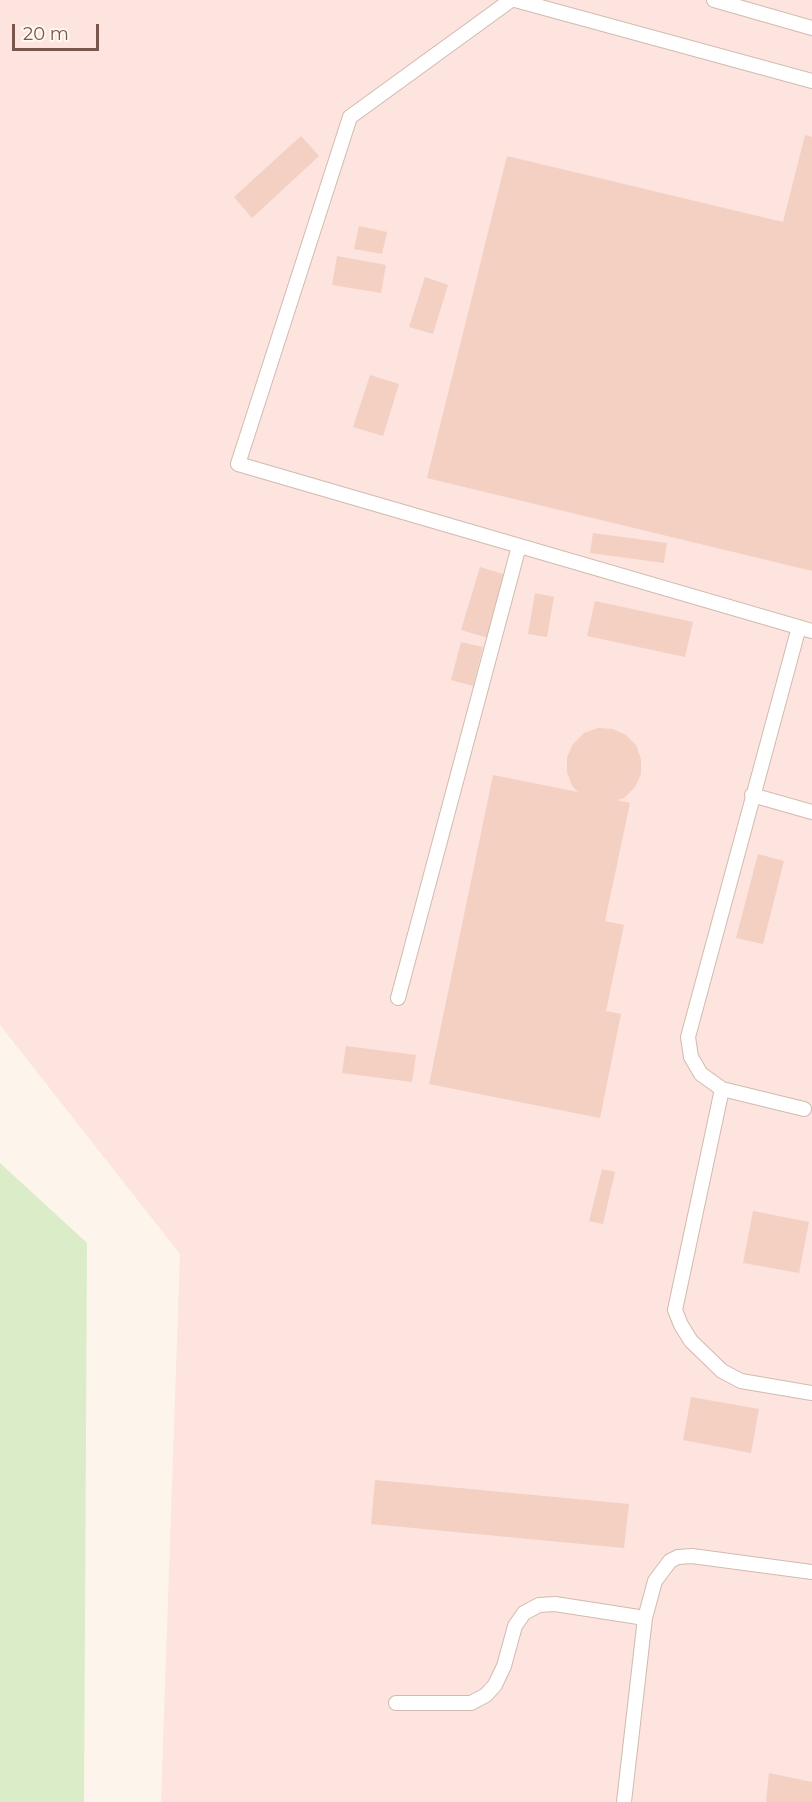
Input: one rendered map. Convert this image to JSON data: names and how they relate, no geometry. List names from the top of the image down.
{
  "scale_bar": "20 m"
}
